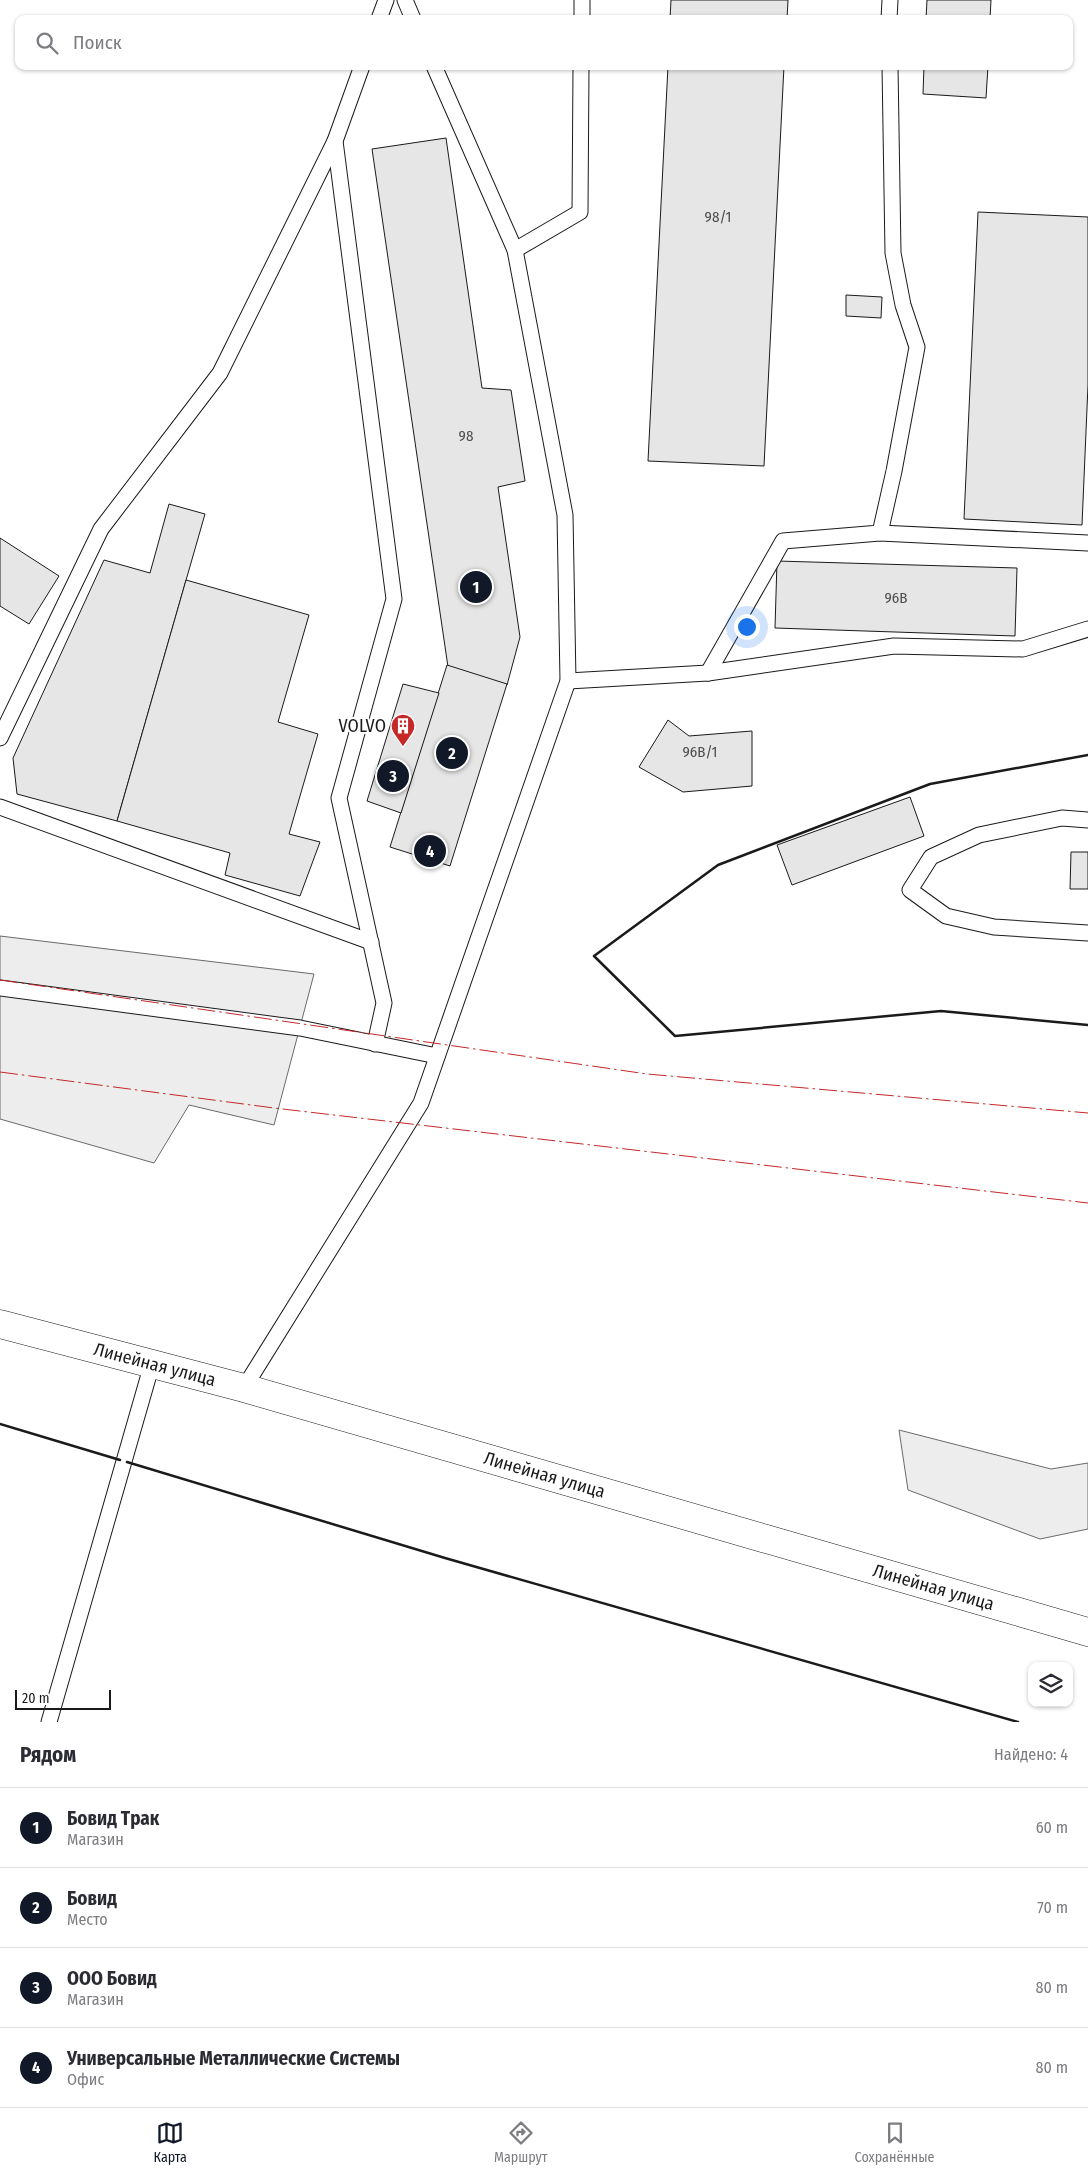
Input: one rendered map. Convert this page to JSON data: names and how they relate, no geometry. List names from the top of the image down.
{
  "streets": {
    "street": ["Линейная улица"]
  },
  "places": {
    "building": ["VOLVO"]
  },
  "house_numbers": [
    "98/1",
    "98",
    "96В",
    "96В/1"
  ],
  "scale_bar": "20 m",
  "page": {
    "search": "Поиск",
    "pins": [
      "1",
      "2",
      "3",
      "4"
    ],
    "scale": "20 m",
    "heading": ["Рядом", "Найдено: 4"],
    "list": [
      {
        "mark": "1",
        "name": "Бовид Трак",
        "note": "Магазин",
        "value": "60 m"
      },
      {
        "mark": "2",
        "name": "Бовид",
        "note": "Место",
        "value": "70 m"
      },
      {
        "mark": "3",
        "name": "ООО Бовид",
        "note": "Магазин",
        "value": "80 m"
      },
      {
        "mark": "4",
        "name": "Универсальные Металлические Системы",
        "note": "Офис",
        "value": "80 m"
      }
    ],
    "nav": ["Карта", "Маршрут", "Сохранённые"]
  }
}
